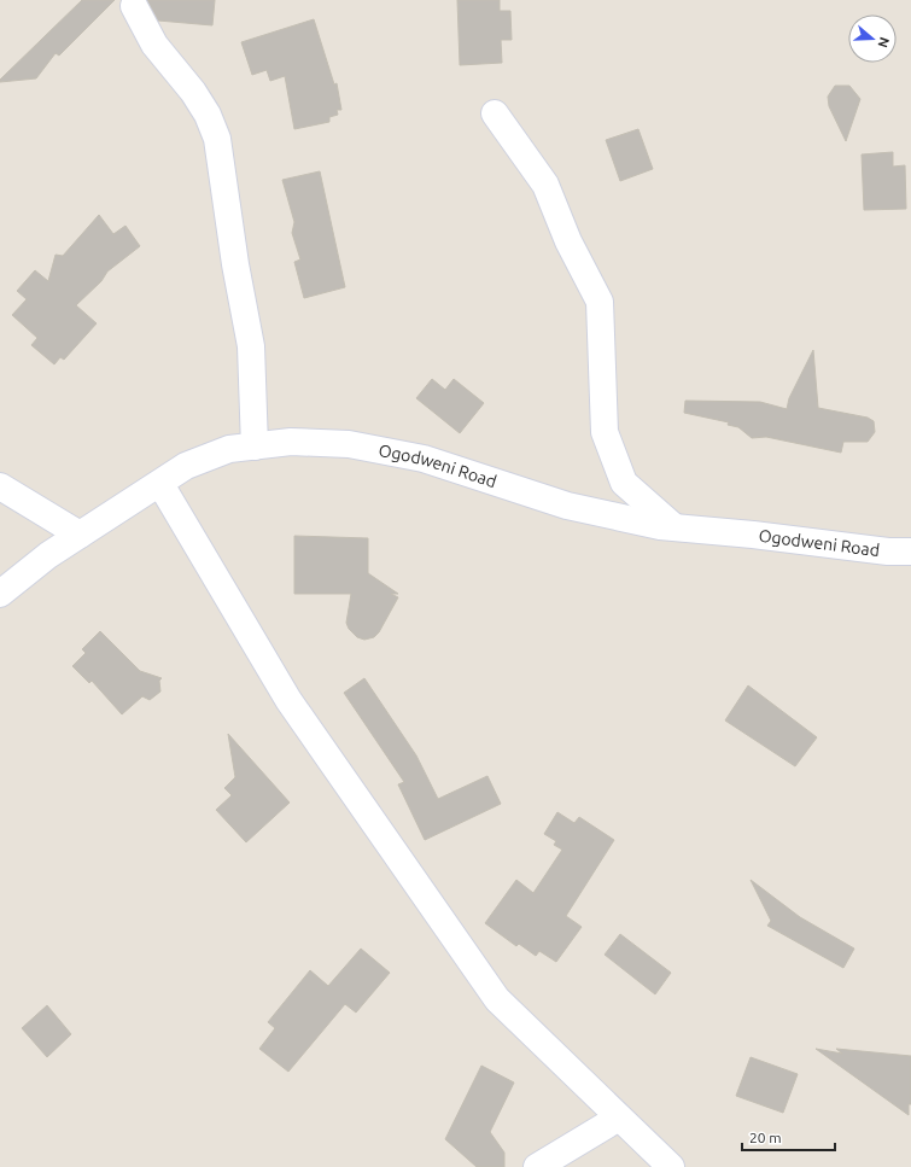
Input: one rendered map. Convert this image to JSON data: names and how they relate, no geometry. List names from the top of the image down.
{
  "streets": {
    "street": ["Ogodweni Road"]
  },
  "scale_bar": "20 m",
  "north": "right"
}
